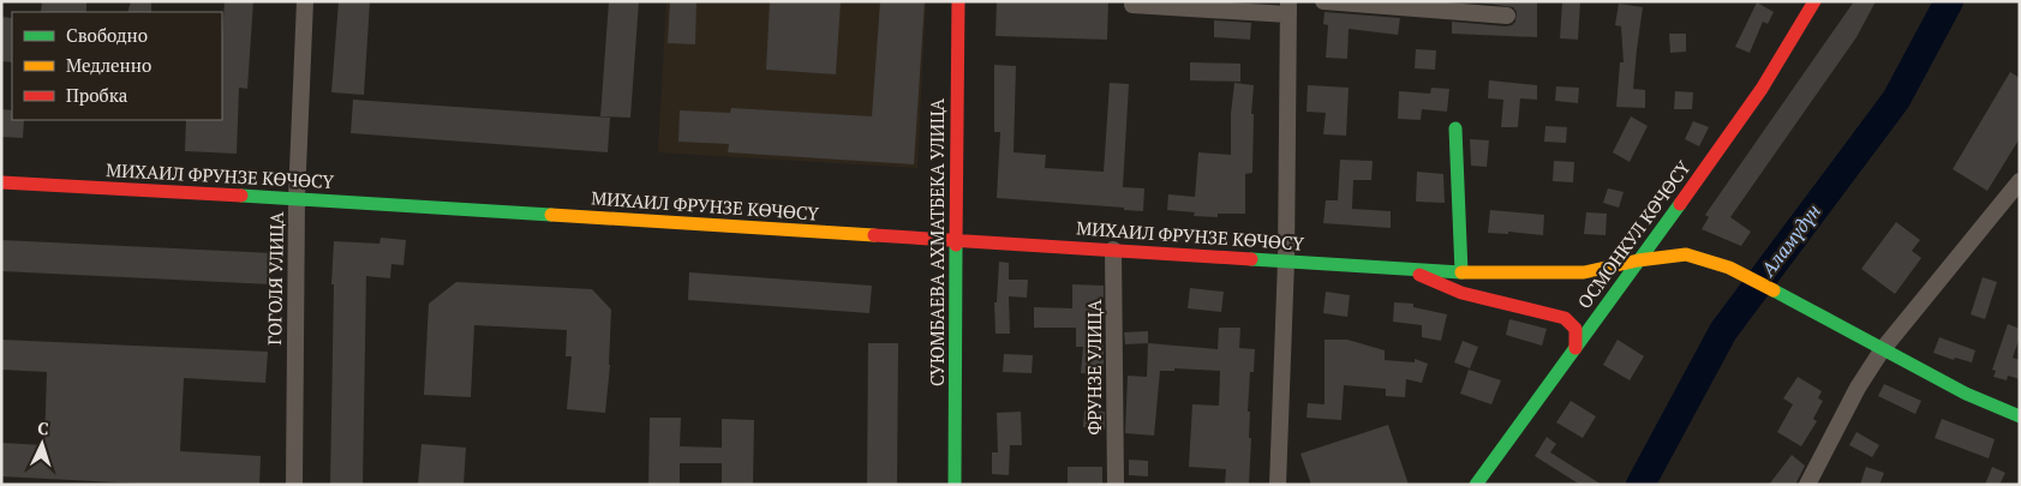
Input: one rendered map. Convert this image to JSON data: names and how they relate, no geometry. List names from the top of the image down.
{
  "streets": {
    "main road": ["МИХАИЛ ФРУНЗЕ КӨЧӨСҮ", "ОСМОНКУЛ КӨЧӨСҮ", "СУЮМБАЕВА АХМАТБЕКА УЛИЦА"],
    "street": ["ГОГОЛЯ УЛИЦА", "ФРУНЗЕ УЛИЦА"]
  },
  "crossings": [
    ["МИХАИЛ ФРУНЗЕ КӨЧӨСҮ", "ОСМОНКУЛ КӨЧӨСҮ"],
    ["МИХАИЛ ФРУНЗЕ КӨЧӨСҮ", "СУЮМБАЕВА АХМАТБЕКА УЛИЦА"],
    ["МИХАИЛ ФРУНЗЕ КӨЧӨСҮ", "ГОГОЛЯ УЛИЦА"],
    ["МИХАИЛ ФРУНЗЕ КӨЧӨСҮ", "ФРУНЗЕ УЛИЦА"]
  ],
  "water": ["Аламүдүн"],
  "legend": ["Свободно", "Медленно", "Пробка"],
  "north": "top"
}
